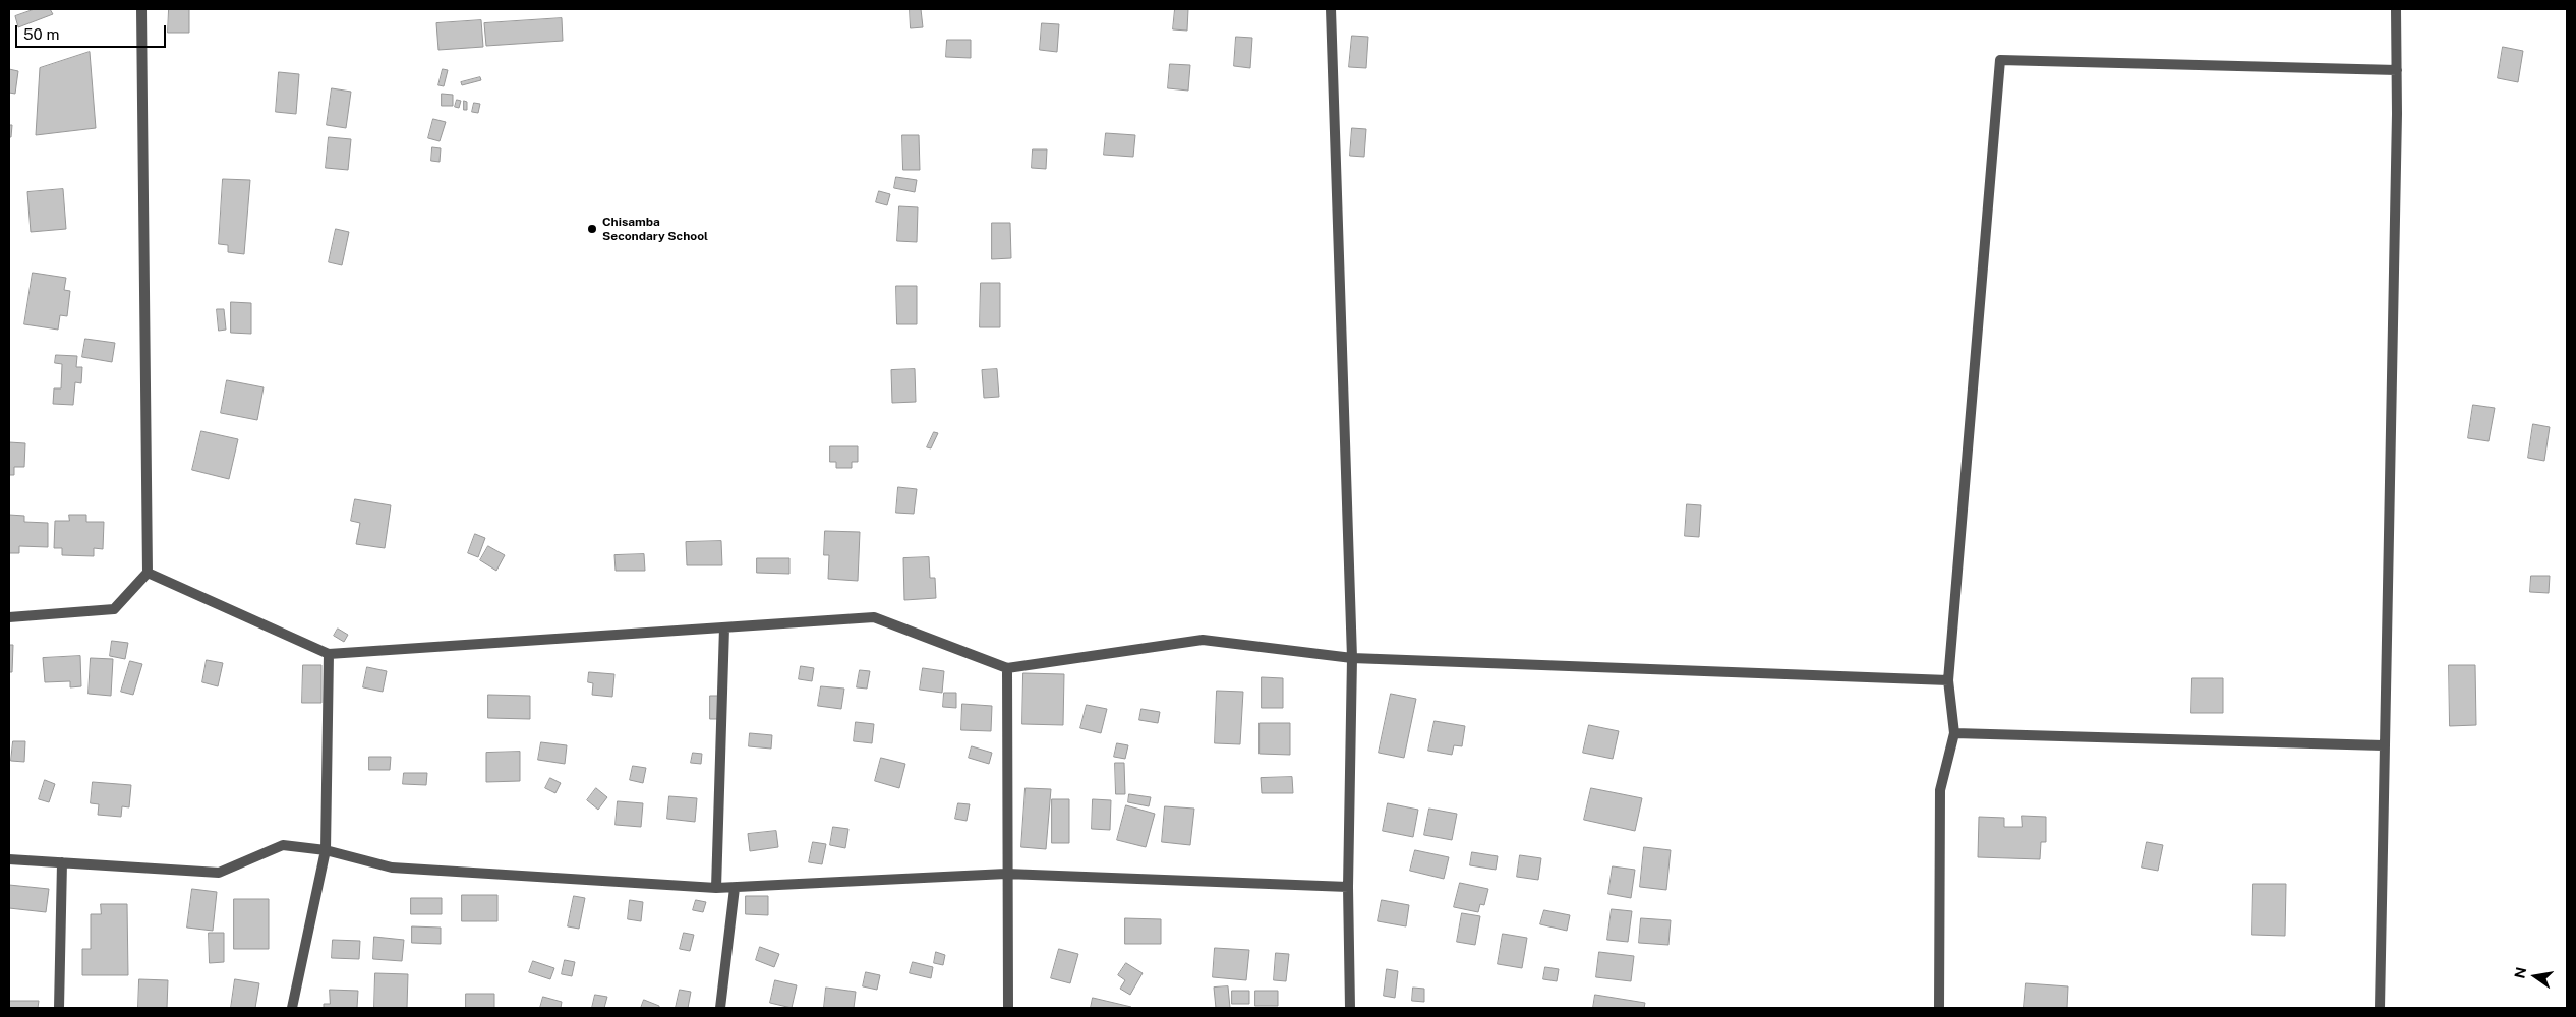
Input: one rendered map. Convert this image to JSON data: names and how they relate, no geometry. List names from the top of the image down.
{
  "places": ["Chisamba Secondary School"],
  "scale_bar": "50 m",
  "north": "left"
}
